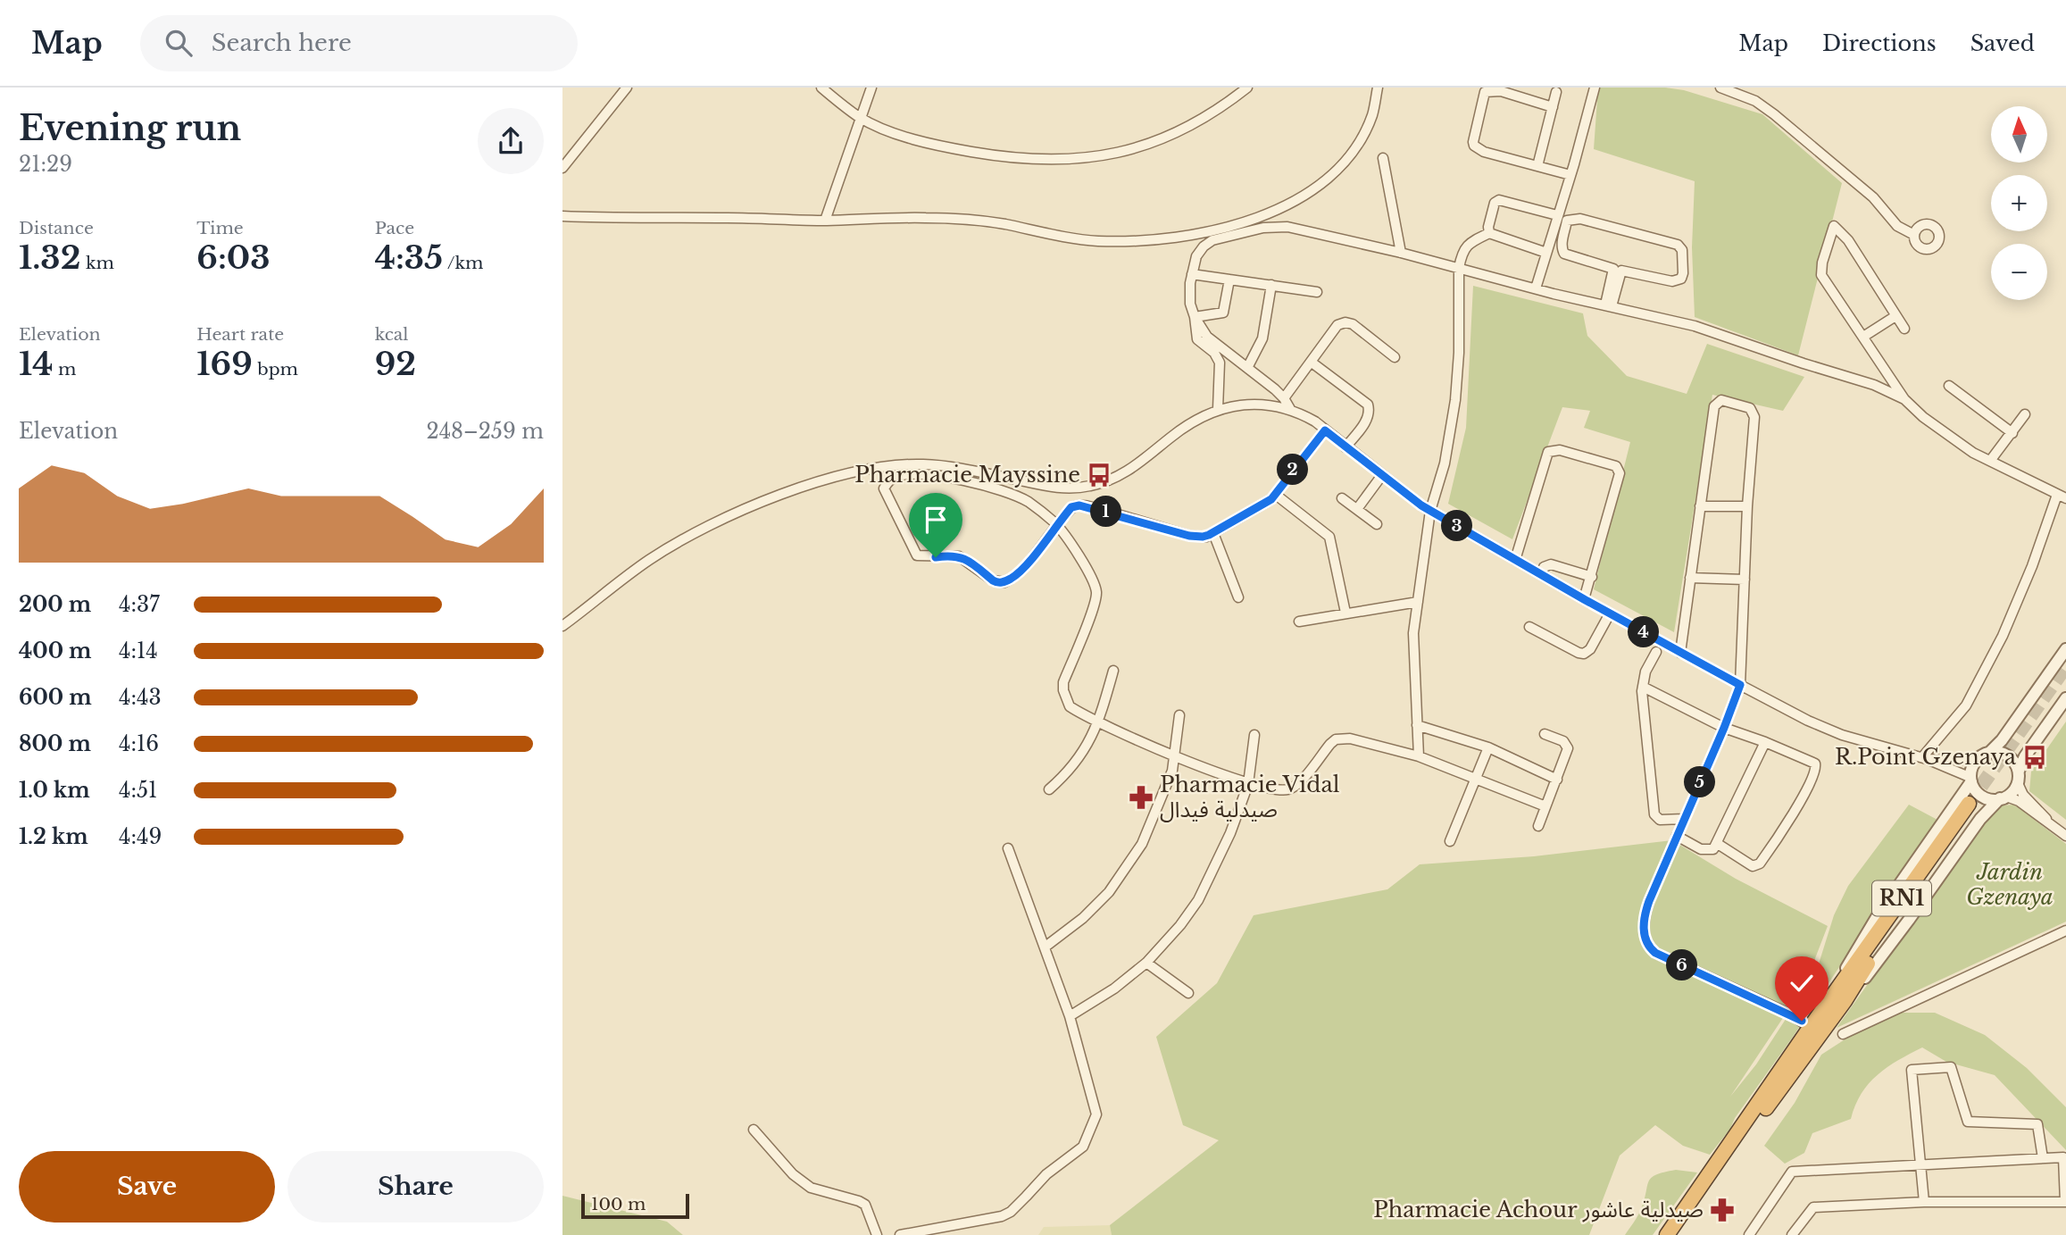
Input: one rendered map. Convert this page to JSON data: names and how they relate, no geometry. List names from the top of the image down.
{
  "streets": {
    "highway": ["RN1"]
  },
  "parks": ["Jardin Gzenaya"],
  "places": {
    "bus stop": ["Pharmacie Mayssine", "R.Point Gzenaya"],
    "pharmacy": ["Pharmacie Vidal صيدلية فيدال", "Pharmacie Achour صيدلية عاشور"]
  },
  "scale_bar": "100 m",
  "north": "top",
  "page": {
    "header": "Map",
    "search": "Search here",
    "nav": ["Map", "Directions", "Saved"],
    "heading": ["Evening run", "21:29"],
    "map_buttons": ["+", "−"],
    "stats": [
      ["Distance", "1.32 km"],
      ["Time", "6:03"],
      ["Pace", "4:35 /km"],
      ["Elevation", "14 m"],
      ["Heart rate", "169 bpm"],
      ["kcal", "92"]
    ],
    "chart": ["Elevation", "248–259 m"],
    "pins": [
      "2",
      "1",
      "3",
      "4",
      "5",
      "6"
    ],
    "list": [
      {
        "name": "200 m",
        "note": "4:37"
      },
      {
        "name": "400 m",
        "note": "4:14"
      },
      {
        "name": "600 m",
        "note": "4:43"
      },
      {
        "name": "800 m",
        "note": "4:16"
      },
      {
        "name": "1.0 km",
        "note": "4:51"
      },
      {
        "name": "1.2 km",
        "note": "4:49"
      }
    ],
    "buttons": ["Save", "Share"],
    "scale": "100 m"
  }
}
